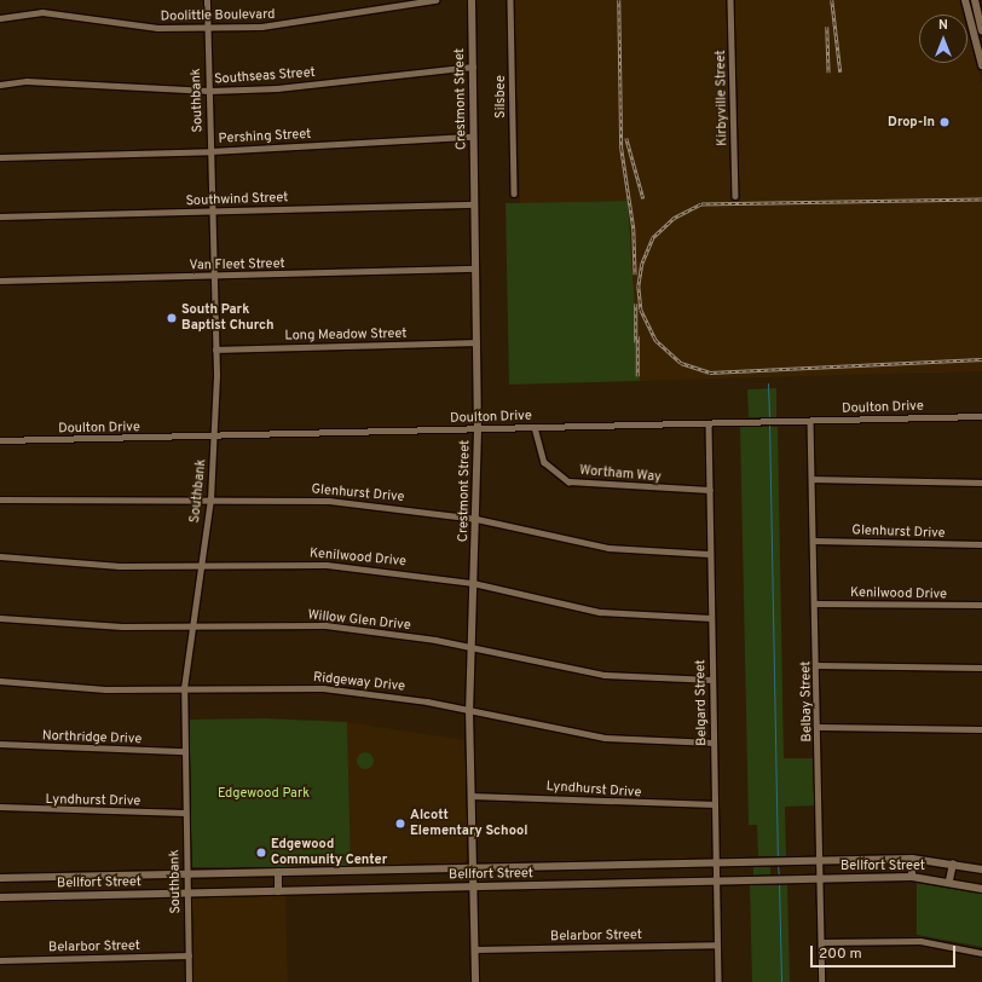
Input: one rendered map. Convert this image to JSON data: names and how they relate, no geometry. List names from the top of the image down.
{
  "streets": {
    "main road": ["Crestmont Street", "Bellfort Street"],
    "street": [
      "Doolittle Boulevard",
      "Southseas Street",
      "Silsbee",
      "Kirbyville Street",
      "Southbank",
      "Pershing Street",
      "Southwind Street",
      "Van Fleet Street",
      "Long Meadow Street",
      "Doulton Drive",
      "Wortham Way",
      "Glenhurst Drive",
      "Kenilwood Drive",
      "Willow Glen Drive",
      "Ridgeway Drive",
      "Belbay Street",
      "Belgard Street",
      "Northridge Drive",
      "Lyndhurst Drive",
      "Belarbor Street"
    ]
  },
  "crossings": [
    ["Doolittle Boulevard", "Southbank"],
    ["Southseas Street", "Crestmont Street"],
    ["Southseas Street", "Southbank"],
    ["Crestmont Street", "Pershing Street"],
    ["Crestmont Street", "Southwind Street"],
    ["Crestmont Street", "Van Fleet Street"],
    ["Crestmont Street", "Long Meadow Street"],
    ["Crestmont Street", "Doulton Drive"],
    ["Crestmont Street", "Glenhurst Drive"],
    ["Crestmont Street", "Kenilwood Drive"],
    ["Crestmont Street", "Willow Glen Drive"],
    ["Crestmont Street", "Ridgeway Drive"],
    ["Crestmont Street", "Lyndhurst Drive"],
    ["Crestmont Street", "Bellfort Street"],
    ["Crestmont Street", "Belarbor Street"],
    ["Southbank", "Pershing Street"],
    ["Southbank", "Southwind Street"],
    ["Southbank", "Van Fleet Street"],
    ["Southbank", "Long Meadow Street"],
    ["Southbank", "Doulton Drive"],
    ["Southbank", "Glenhurst Drive"],
    ["Southbank", "Kenilwood Drive"],
    ["Southbank", "Willow Glen Drive"],
    ["Southbank", "Ridgeway Drive"],
    ["Southbank", "Northridge Drive"],
    ["Southbank", "Lyndhurst Drive"],
    ["Southbank", "Bellfort Street"],
    ["Southbank", "Belarbor Street"],
    ["Doulton Drive", "Wortham Way"],
    ["Doulton Drive", "Belbay Street"],
    ["Doulton Drive", "Belgard Street"],
    ["Wortham Way", "Belgard Street"],
    ["Glenhurst Drive", "Belbay Street"],
    ["Glenhurst Drive", "Belgard Street"],
    ["Kenilwood Drive", "Belbay Street"],
    ["Kenilwood Drive", "Belgard Street"],
    ["Willow Glen Drive", "Belgard Street"],
    ["Ridgeway Drive", "Belgard Street"],
    ["Belbay Street", "Bellfort Street"],
    ["Belgard Street", "Lyndhurst Drive"],
    ["Belgard Street", "Bellfort Street"],
    ["Belgard Street", "Belarbor Street"]
  ],
  "parks": ["Edgewood Park"],
  "places": [
    "Drop-In",
    "South Park Baptist Church",
    "Alcott Elementary School",
    "Edgewood Community Center"
  ],
  "scale_bar": "200 m",
  "north": "top"
}
